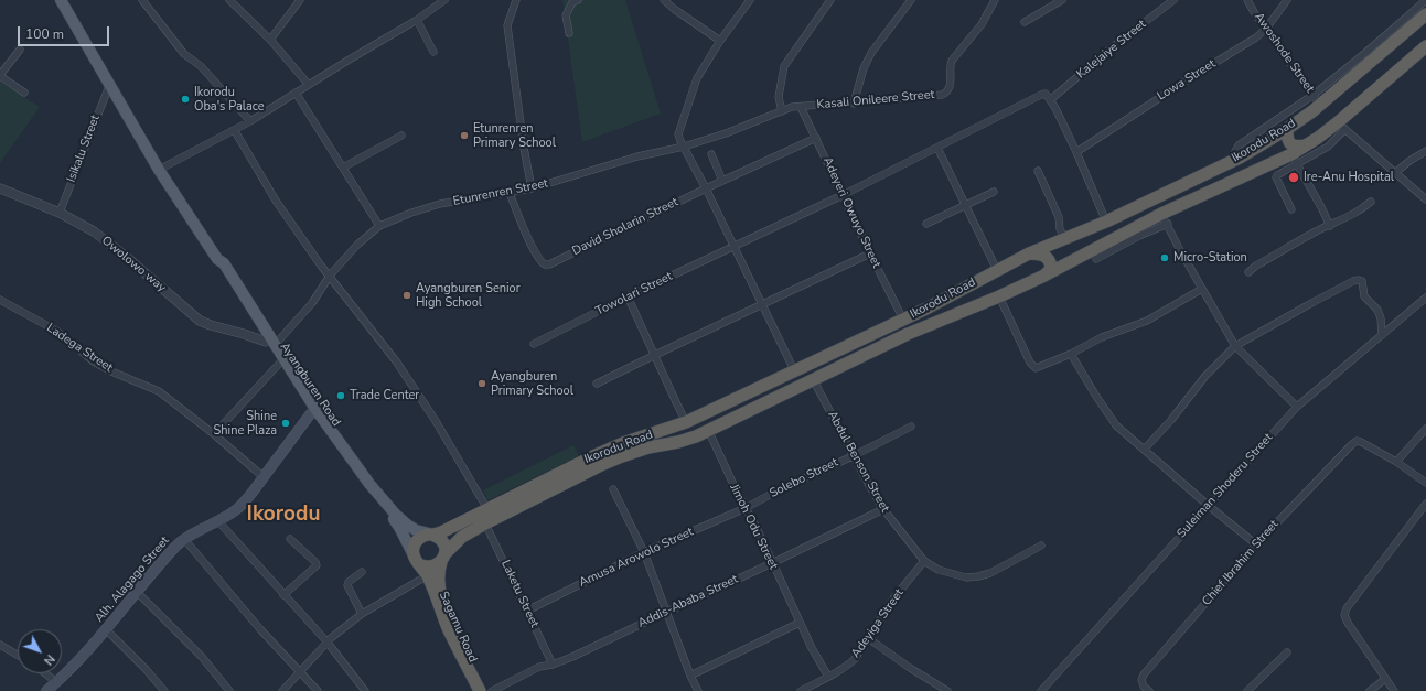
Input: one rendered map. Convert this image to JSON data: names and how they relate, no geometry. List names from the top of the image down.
{
  "streets": {
    "highway": ["Ikorodu Road", "Sagamu Road"],
    "main road": ["Ayangburen Road", "Alh. Alagago Street"],
    "street": [
      "Kalejaiye Street",
      "Awoshode Street",
      "Lowa Street",
      "Kasali Onileere Street",
      "Isikalu Street",
      "Etunrenren Street",
      "Adeyeri Owuyo Street",
      "David Sholarin Street",
      "Owolowo way",
      "Towolari Street",
      "Ladega Street",
      "Abdul Benson Street",
      "Solebo Street",
      "Suleiman Shoderu Street",
      "Jimoh Odu Street",
      "Amusa Arowolo Street",
      "Chief Ibrahim Street",
      "Laketu Street",
      "Addis-Ababa Street",
      "Adeyiga Street"
    ]
  },
  "crossings": [
    ["Kalejaiye Street", "Towolari Street"],
    ["Awoshode Street", "Lowa Street"],
    ["Awoshode Street", "Ikorodu Road"],
    ["Kasali Onileere Street", "Etunrenren Street"],
    ["Kasali Onileere Street", "Adeyeri Owuyo Street"],
    ["Ikorodu Road", "Adeyeri Owuyo Street"],
    ["Ikorodu Road", "Abdul Benson Street"],
    ["Ikorodu Road", "Jimoh Odu Street"],
    ["Ikorodu Road", "Laketu Street"],
    ["Ikorodu Road", "Sagamu Road"],
    ["Isikalu Street", "Owolowo way"],
    ["Isikalu Street", "Ayangburen Road"],
    ["Etunrenren Street", "Adeyeri Owuyo Street"],
    ["Etunrenren Street", "David Sholarin Street"],
    ["Etunrenren Street", "Owolowo way"],
    ["Etunrenren Street", "Ayangburen Road"],
    ["Adeyeri Owuyo Street", "David Sholarin Street"],
    ["Adeyeri Owuyo Street", "Towolari Street"],
    ["Owolowo way", "Ayangburen Road"],
    ["Ladega Street", "Alh. Alagago Street"],
    ["Ayangburen Road", "Alh. Alagago Street"],
    ["Abdul Benson Street", "Solebo Street"],
    ["Abdul Benson Street", "Addis-Ababa Street"],
    ["Abdul Benson Street", "Adeyiga Street"],
    ["Solebo Street", "Jimoh Odu Street"],
    ["Solebo Street", "Amusa Arowolo Street"],
    ["Jimoh Odu Street", "Amusa Arowolo Street"],
    ["Jimoh Odu Street", "Addis-Ababa Street"],
    ["Jimoh Odu Street", "Adeyiga Street"],
    ["Amusa Arowolo Street", "Laketu Street"],
    ["Laketu Street", "Addis-Ababa Street"]
  ],
  "districts": ["Ikorodu"],
  "places": [
    "Ikorodu Oba's Palace",
    "Etunrenren Primary School",
    "Ire-Anu Hospital",
    "Micro-Station",
    "Ayangburen Senior High School",
    "Ayangburen Primary School",
    "Trade Center",
    "Shine Shine Plaza"
  ],
  "scale_bar": "100 m",
  "north": "bottom right"
}
